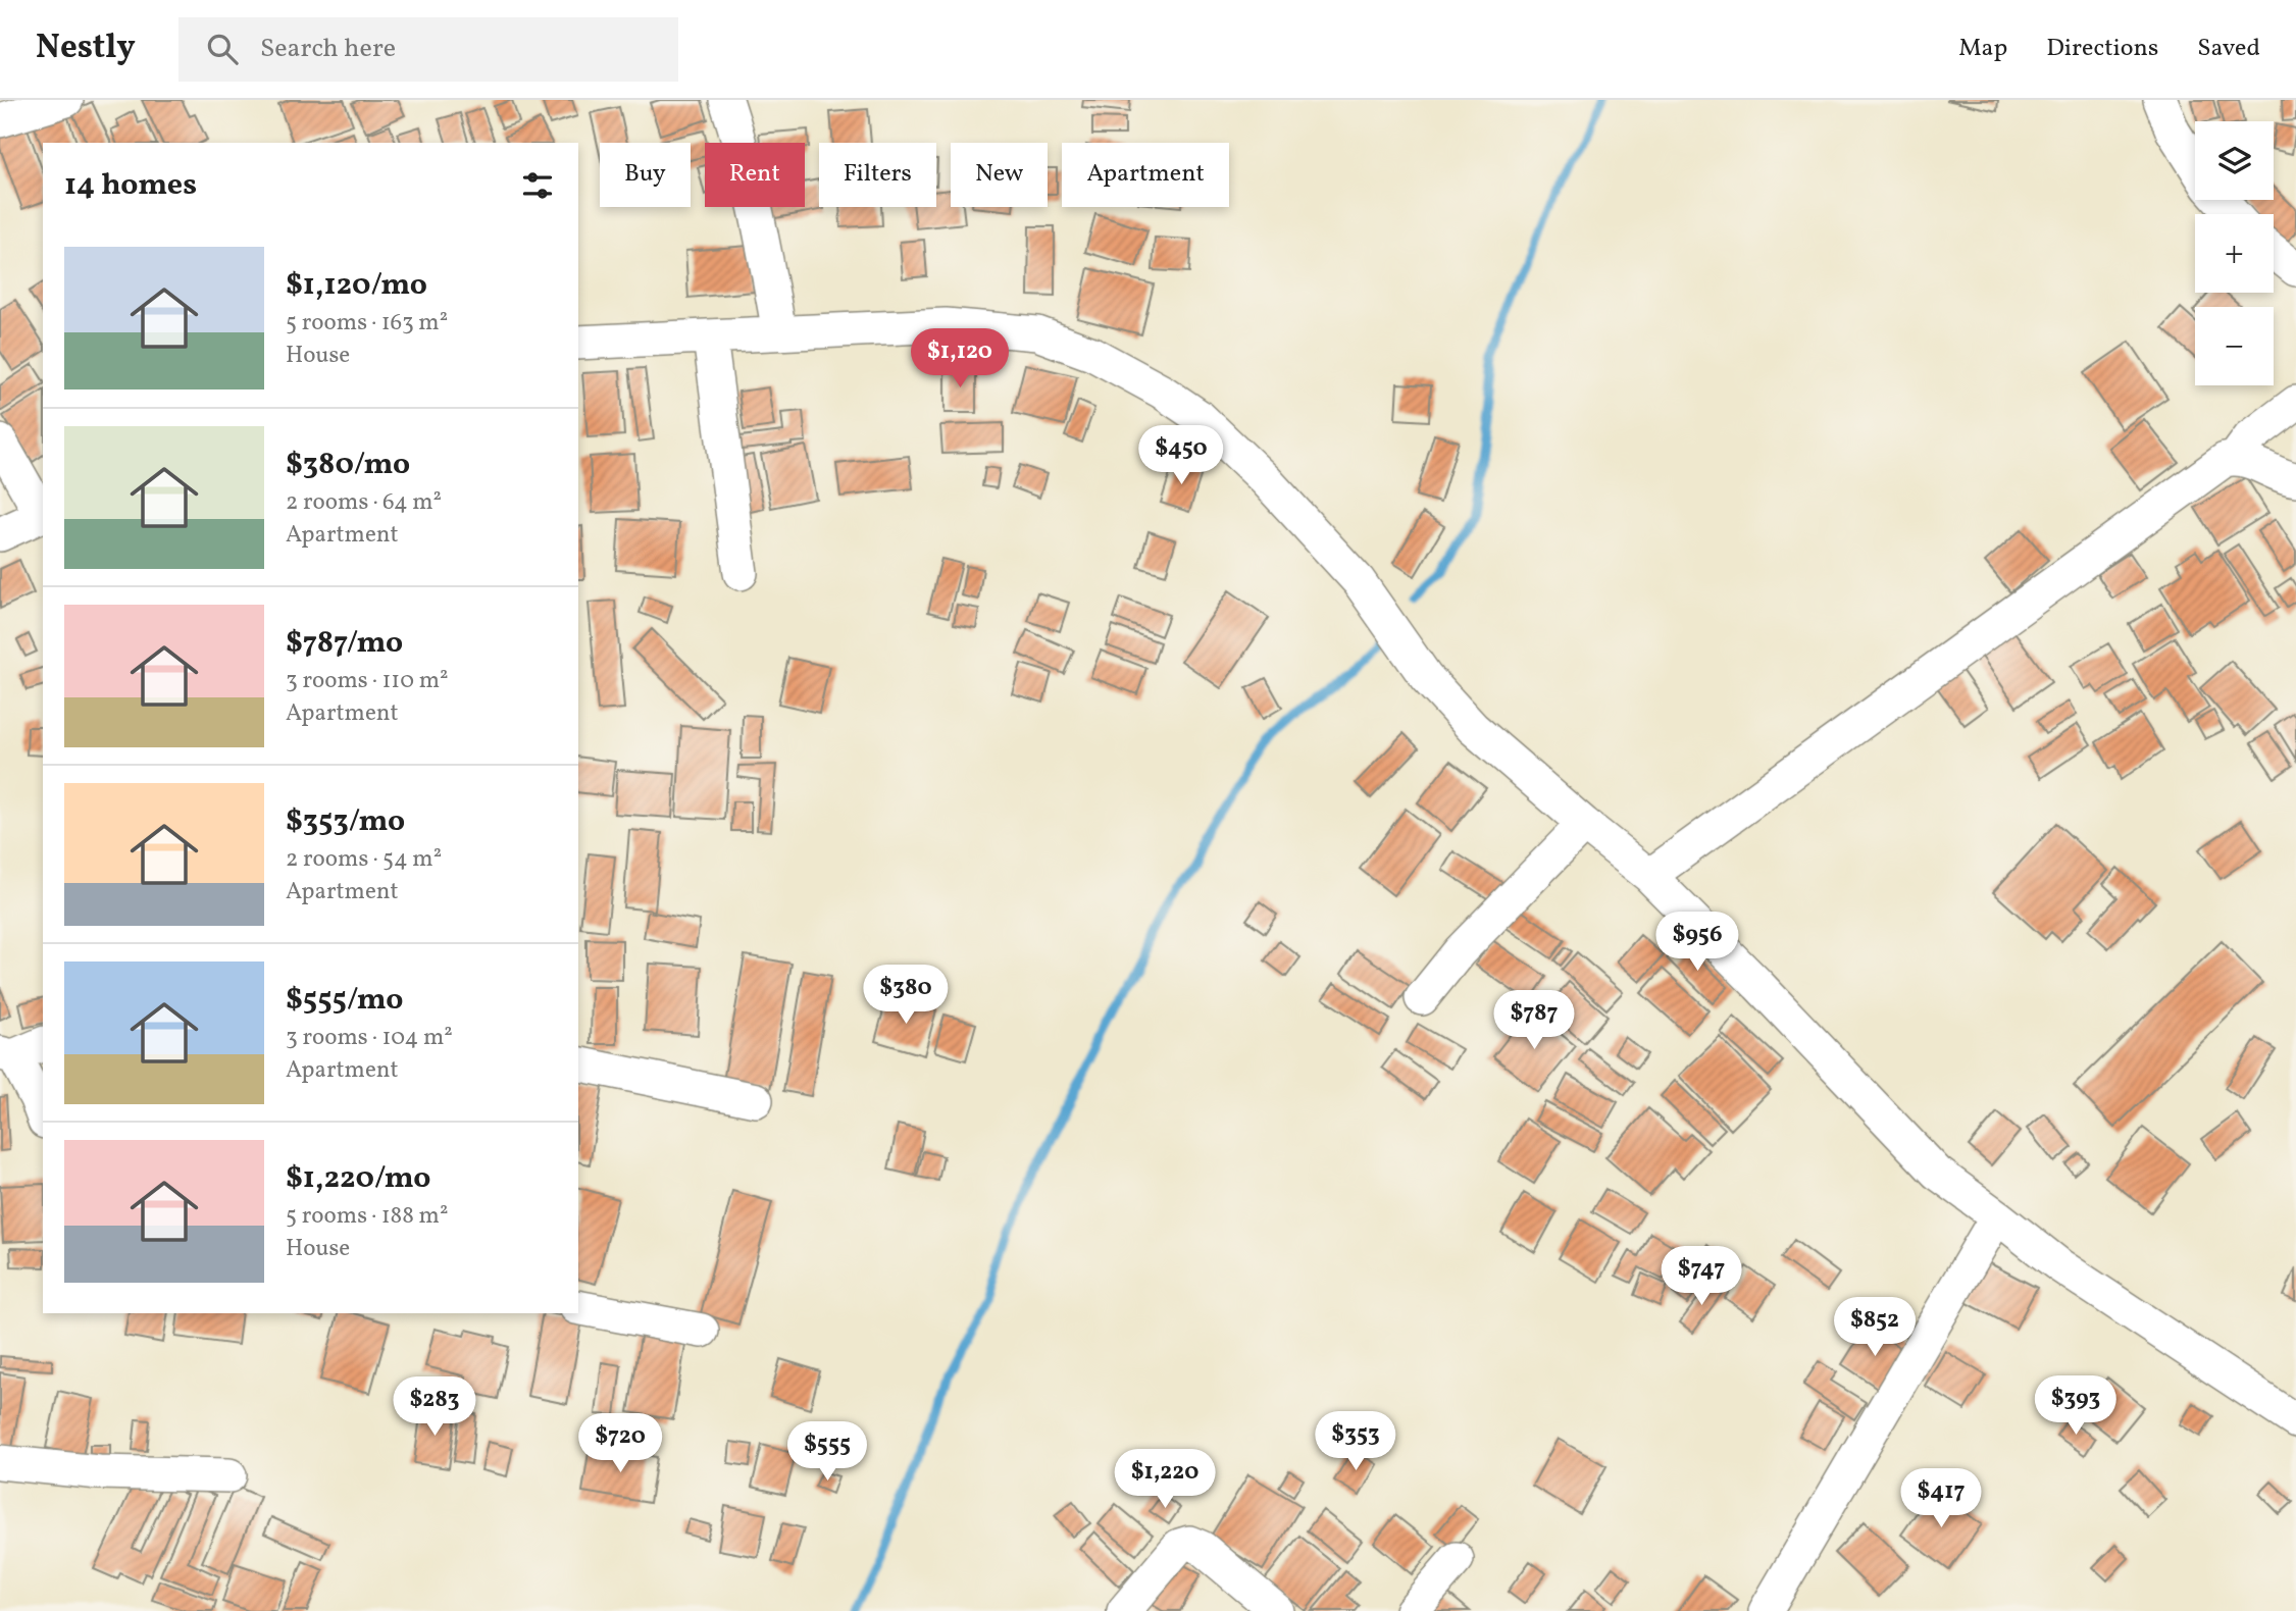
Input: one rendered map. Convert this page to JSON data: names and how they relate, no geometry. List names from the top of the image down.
{
  "page": {
    "header": "Nestly",
    "search": "Search here",
    "nav": ["Map", "Directions", "Saved"],
    "map_buttons": ["+", "−"],
    "chip": [
      "Buy",
      "Rent",
      "Filters",
      "New",
      "Apartment"
    ],
    "heading": "14 homes",
    "list": [
      {
        "name": "$1,120/mo",
        "note": "5 rooms · 163 m² · House"
      },
      {
        "name": "$380/mo",
        "note": "2 rooms · 64 m² · Apartment"
      },
      {
        "name": "$787/mo",
        "note": "3 rooms · 110 m² · Apartment"
      },
      {
        "name": "$353/mo",
        "note": "2 rooms · 54 m² · Apartment"
      },
      {
        "name": "$555/mo",
        "note": "3 rooms · 104 m² · Apartment"
      },
      {
        "name": "$1,220/mo",
        "note": "5 rooms · 188 m² · House"
      }
    ],
    "price": [
      "$1,120",
      "$450",
      "$956",
      "$380",
      "$787",
      "$747",
      "$852",
      "$393",
      "$283",
      "$353",
      "$720",
      "$555",
      "$1,220",
      "$417"
    ]
  }
}
